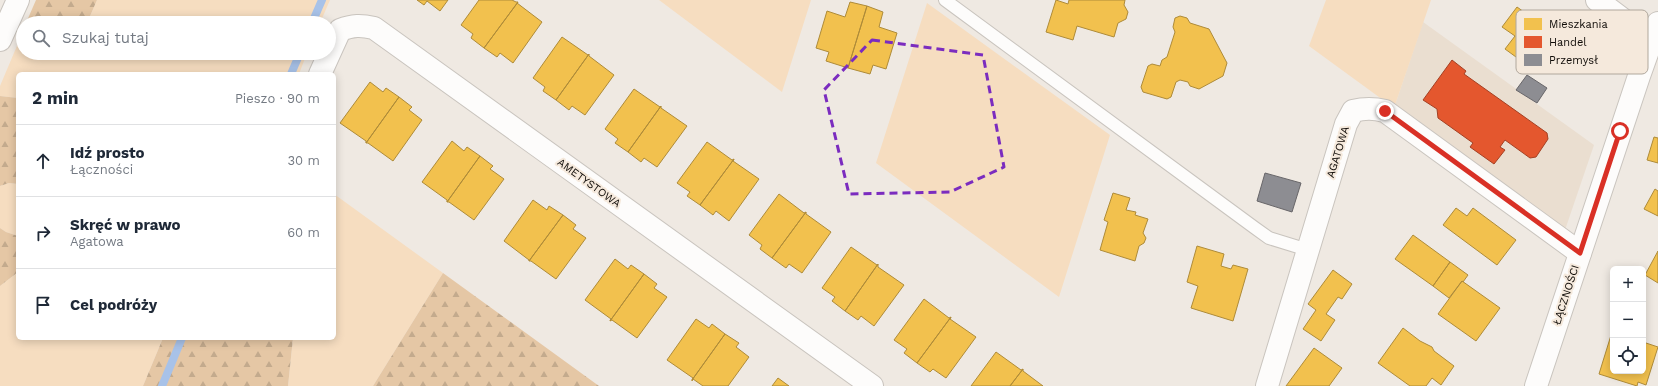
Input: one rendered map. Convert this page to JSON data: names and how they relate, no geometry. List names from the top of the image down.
{
  "streets": {
    "street": ["AGATOWA", "AMETYSTOWA", "ŁĄCZNOŚCI"]
  },
  "crossings": [
    ["AGATOWA", "ŁĄCZNOŚCI"]
  ],
  "legend": ["Mieszkania", "Handel", "Przemysł"],
  "page": {
    "search": "Szukaj tutaj",
    "heading": ["2 min", "Pieszo · 90 m"],
    "list": [
      ["Idź prosto", "Łączności", "30 m"],
      ["Skręć w prawo", "Agatowa", "60 m"],
      "Cel podróży"
    ],
    "map_buttons": ["+", "−"]
  }
}
